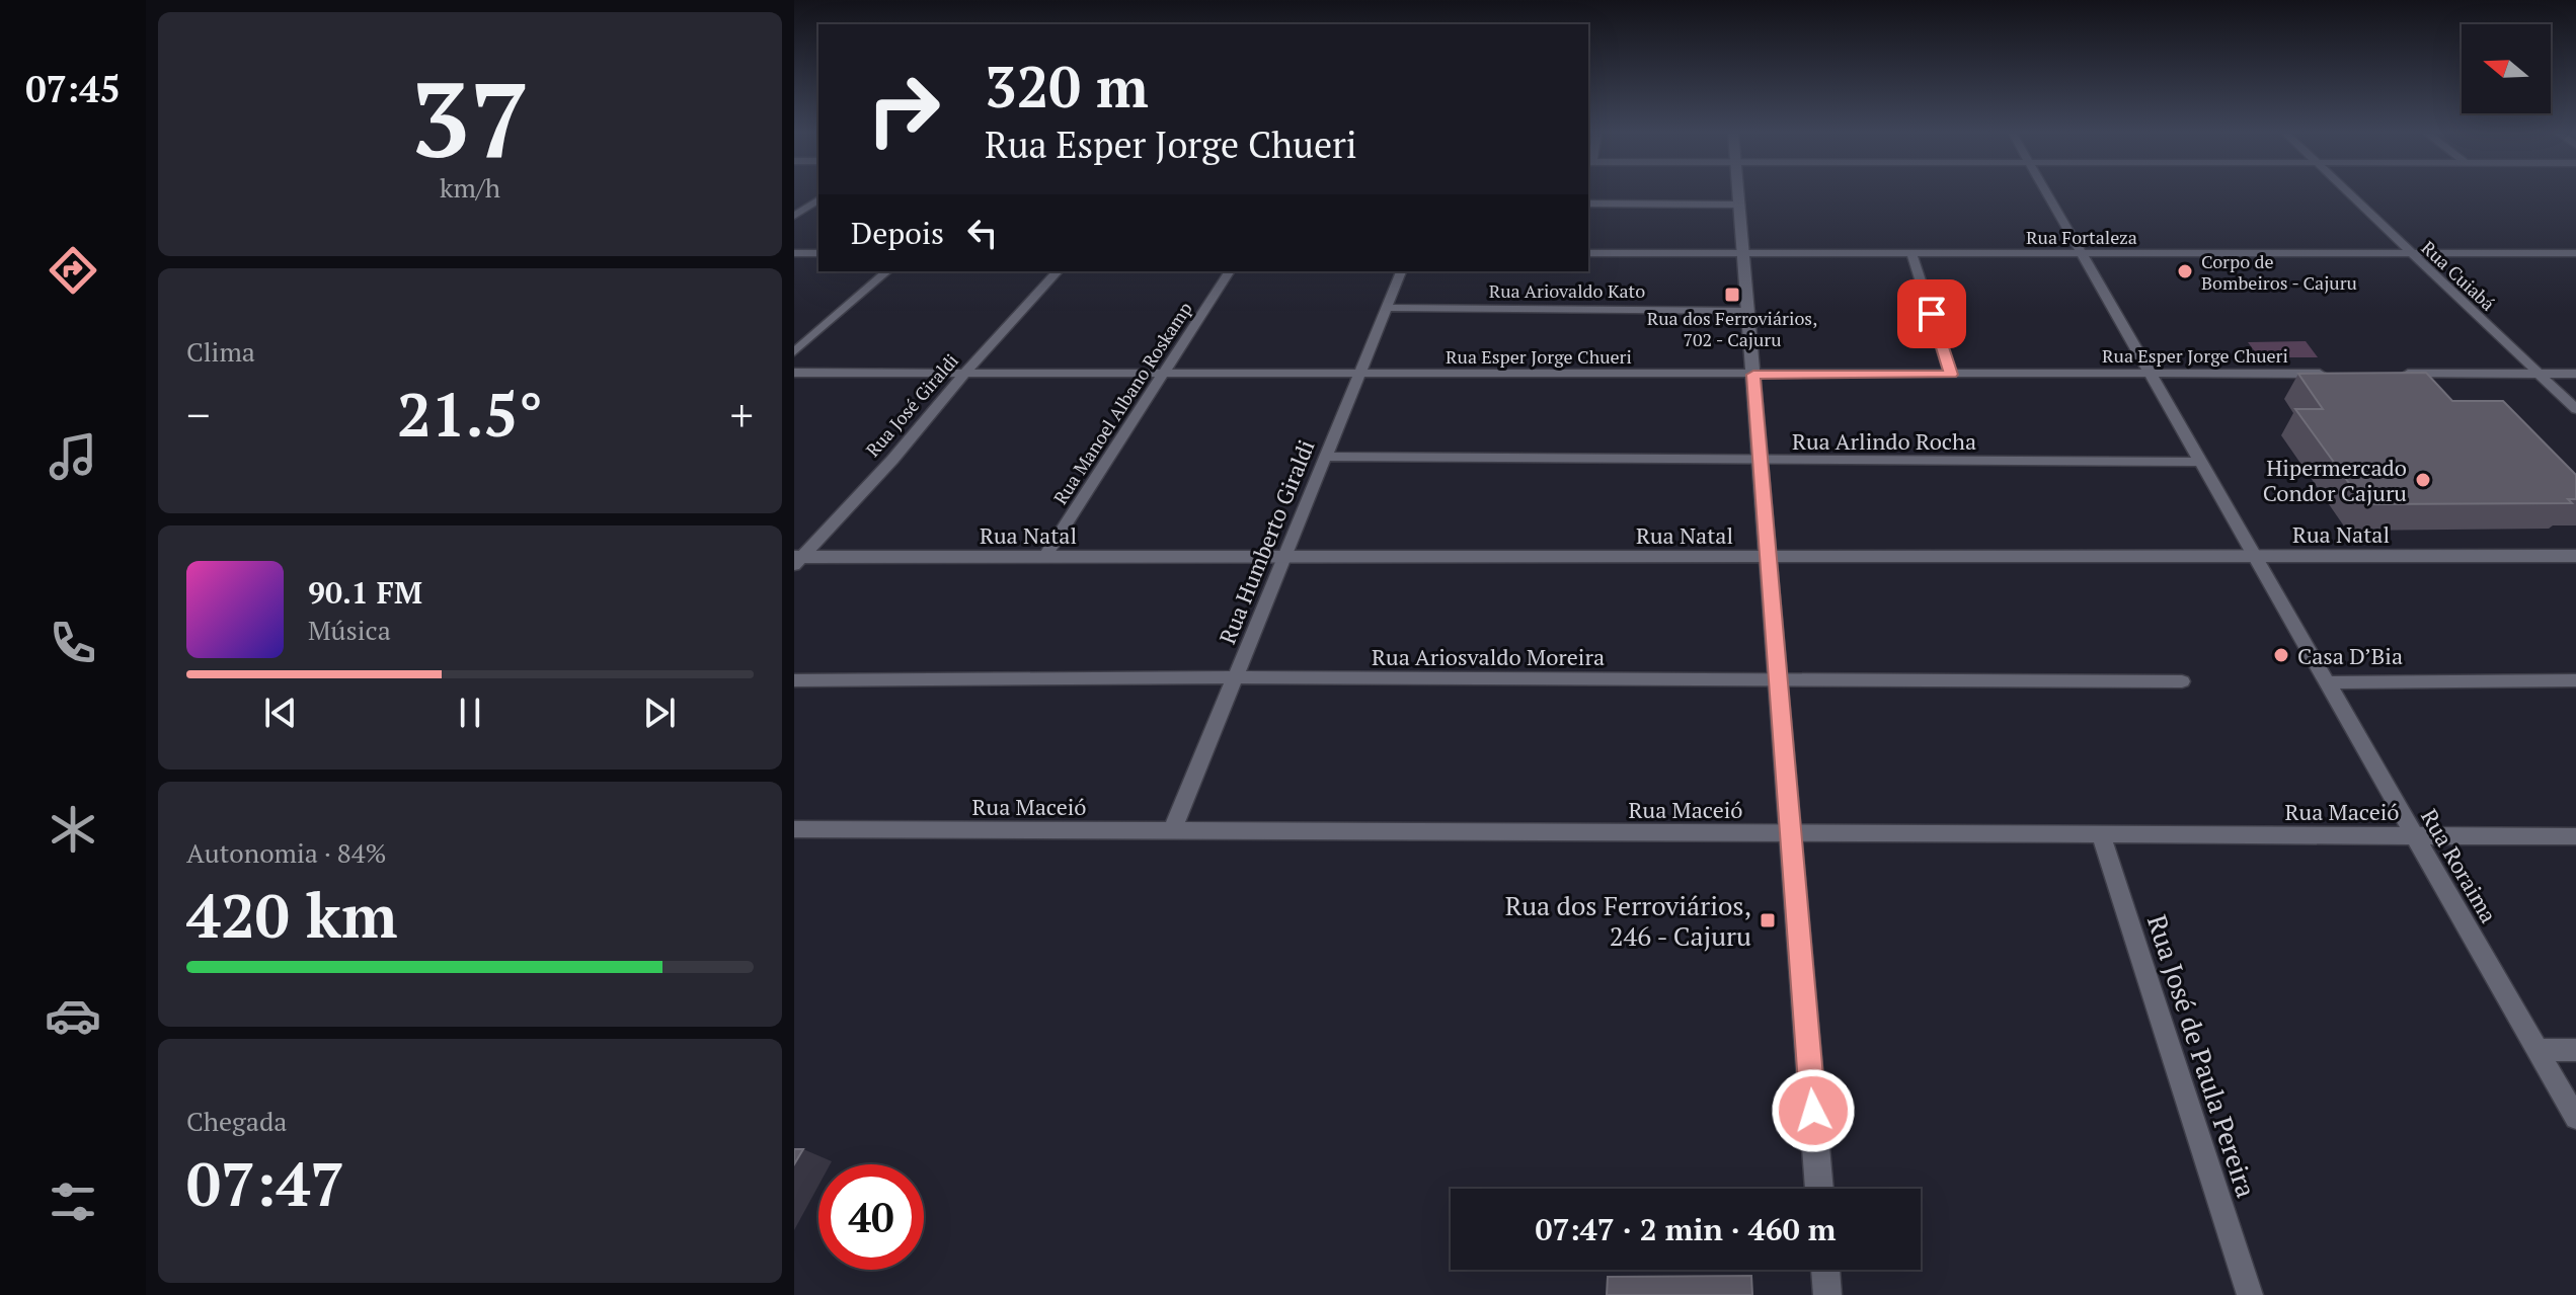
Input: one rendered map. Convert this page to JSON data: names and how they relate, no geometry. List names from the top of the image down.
{
  "streets": {
    "street": [
      "Rua Fortaleza",
      "Rua Cuiabá",
      "Rua Ariovaldo Kato",
      "Rua Esper Jorge Chueri",
      "Rua Manoel Albano Roskamp",
      "Rua José Giraldi",
      "Rua Arlindo Rocha",
      "Rua Natal",
      "Rua Humberto Giraldi",
      "Rua Ariosvaldo Moreira",
      "Rua Maceió",
      "Rua Roraima",
      "Rua José de Paula Pereira"
    ]
  },
  "crossings": [
    ["Rua Fortaleza", "Rua Cuiabá"],
    ["Rua Fortaleza", "Rua Roraima"],
    ["Rua Ariovaldo Kato", "Rua Humberto Giraldi"],
    ["Rua Esper Jorge Chueri", "Rua Manoel Albano Roskamp"],
    ["Rua Esper Jorge Chueri", "Rua José Giraldi"],
    ["Rua Esper Jorge Chueri", "Rua Humberto Giraldi"],
    ["Rua Esper Jorge Chueri", "Rua Roraima"],
    ["Rua Manoel Albano Roskamp", "Rua Natal"],
    ["Rua José Giraldi", "Rua Natal"],
    ["Rua Arlindo Rocha", "Rua Humberto Giraldi"],
    ["Rua Arlindo Rocha", "Rua Roraima"],
    ["Rua Natal", "Rua Humberto Giraldi"],
    ["Rua Natal", "Rua Roraima"],
    ["Rua Humberto Giraldi", "Rua Ariosvaldo Moreira"],
    ["Rua Humberto Giraldi", "Rua Maceió"],
    ["Rua Maceió", "Rua Roraima"],
    ["Rua Maceió", "Rua José de Paula Pereira"]
  ],
  "places": {
    "other": ["Corpo de Bombeiros - Cajuru", "Hipermercado Condor Cajuru", "Casa D’Bia"],
    "transit": ["Rua dos Ferroviários, 702 - Cajuru", "Rua dos Ferroviários, 246 - Cajuru"]
  },
  "north": "left",
  "page": {
    "tabs": "07:45",
    "tile": [
      ["37", "km/h"],
      "Clima",
      ["Autonomia · 84%", "420 km"],
      ["Chegada", "07:47"]
    ],
    "turn": ["320 m", "Rua Esper Jorge Chueri"],
    "then": "Depois",
    "heat": ["−", "21.5°", "+"],
    "song": ["90.1 FM", "Música"],
    "limit": "40",
    "trip": "07:47 · 2 min · 460 m"
  }
}
